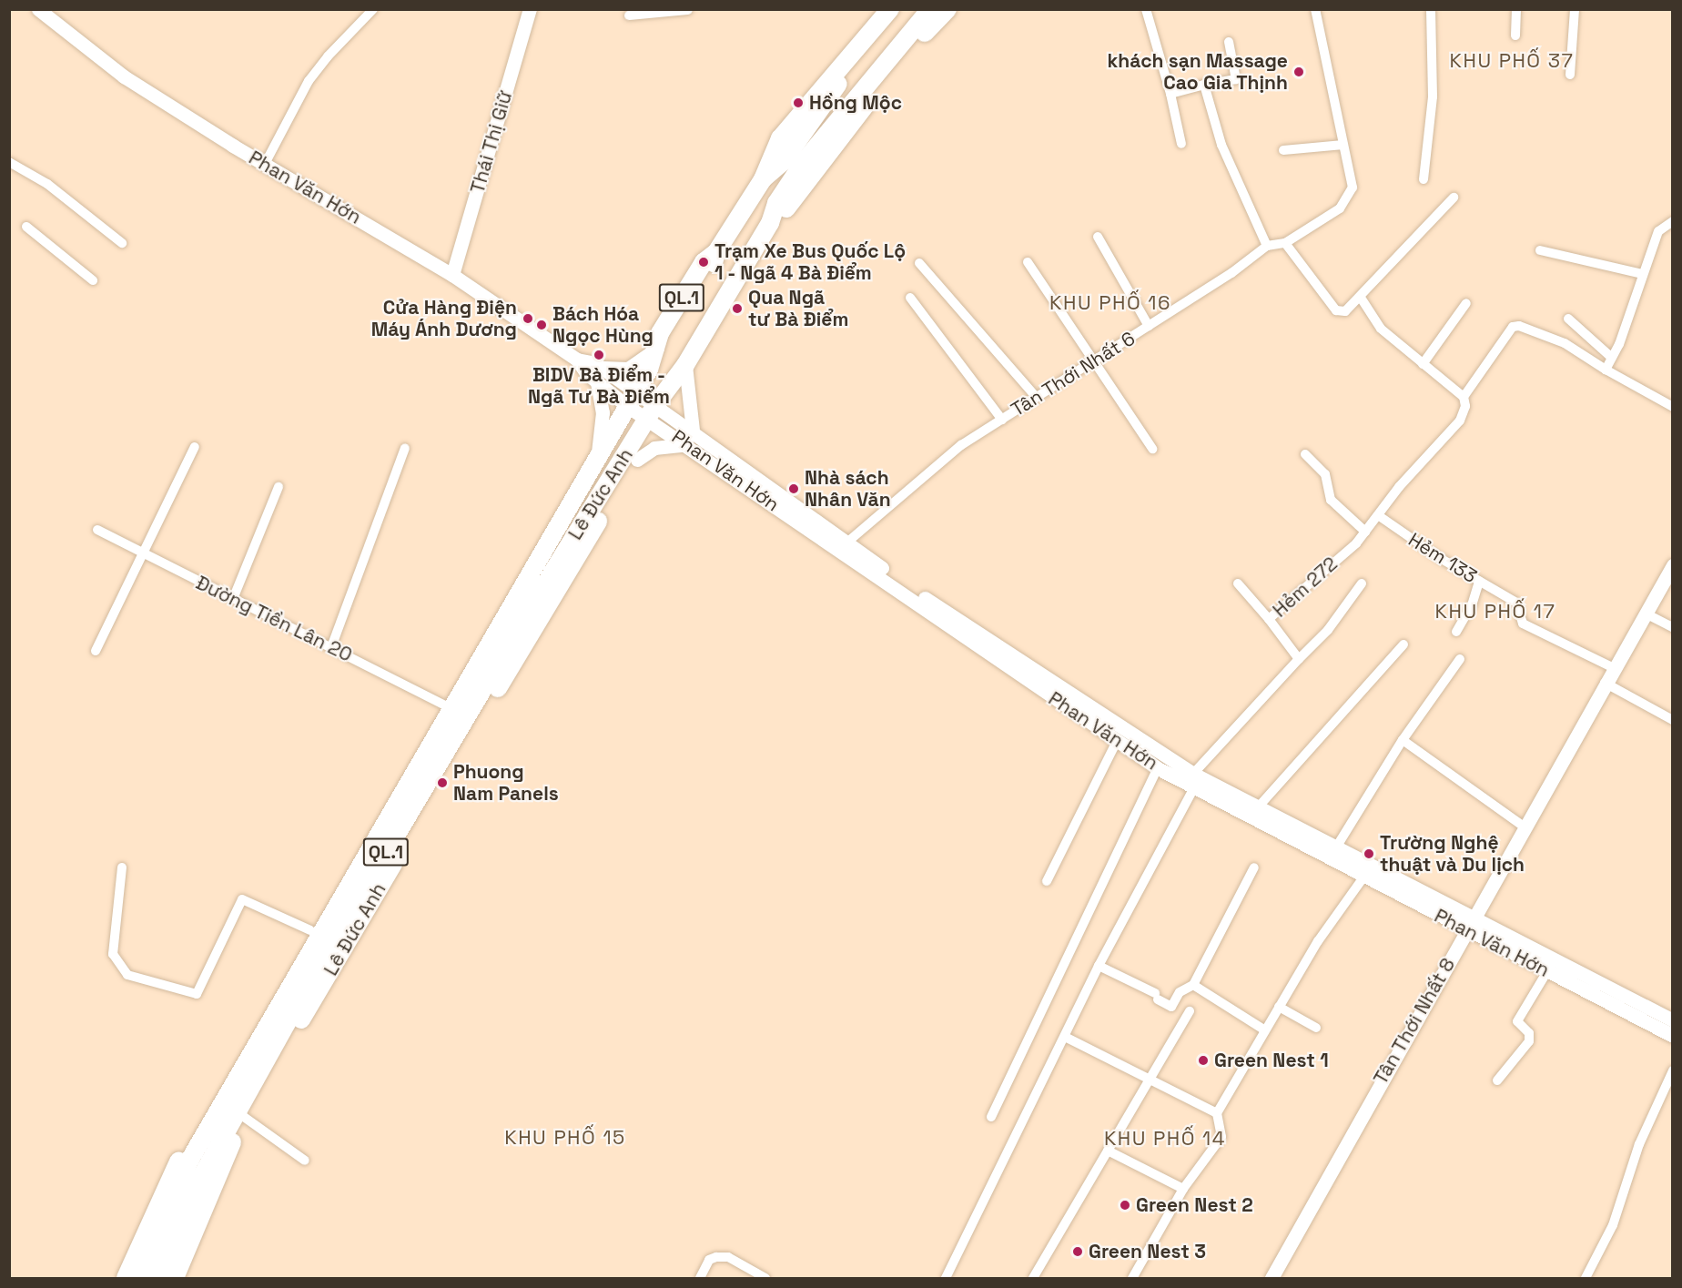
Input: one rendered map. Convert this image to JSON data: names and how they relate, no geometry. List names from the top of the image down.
{
  "streets": {
    "highway": ["QL.1", "Lê Đức Anh"],
    "main road": ["Thái Thị Giữ", "Phan Văn Hớn", "Tân Thới Nhất 8"],
    "street": [
      "Tân Thới Nhất 6",
      "Hẻm 133",
      "Hẻm 272",
      "Đường Tiền Lân 20"
    ]
  },
  "crossings": [
    ["Thái Thị Giữ", "Phan Văn Hớn"],
    ["Phan Văn Hớn", "QL.1"],
    ["Phan Văn Hớn", "Tân Thới Nhất 6"],
    ["Phan Văn Hớn", "Lê Đức Anh"],
    ["Phan Văn Hớn", "Tân Thới Nhất 8"],
    ["QL.1", "Lê Đức Anh"],
    ["Lê Đức Anh", "Đường Tiền Lân 20"],
    ["Hẻm 133", "Hẻm 272"],
    ["Hẻm 133", "Tân Thới Nhất 8"]
  ],
  "districts": [
    "KHU PHỐ 37",
    "KHU PHỐ 16",
    "KHU PHỐ 17",
    "KHU PHỐ 15",
    "KHU PHỐ 14"
  ],
  "places": [
    "khách sạn Massage Cao Gia Thịnh",
    "Hồng Mộc",
    "Trạm Xe Bus Quốc Lộ 1 - Ngã 4 Bà Điểm",
    "Qua Ngã tư Bà Điểm",
    "Cửa Hàng Điện Máy Ánh Dương",
    "Bách Hóa Ngọc Hùng",
    "BIDV Bà Điểm - Ngã Tư Bà Điểm",
    "Nhà sách Nhân Văn",
    "Phuong Nam Panels",
    "Trường Nghệ thuật và Du lịch",
    "Green Nest 1",
    "Green Nest 2",
    "Green Nest 3"
  ]
}
